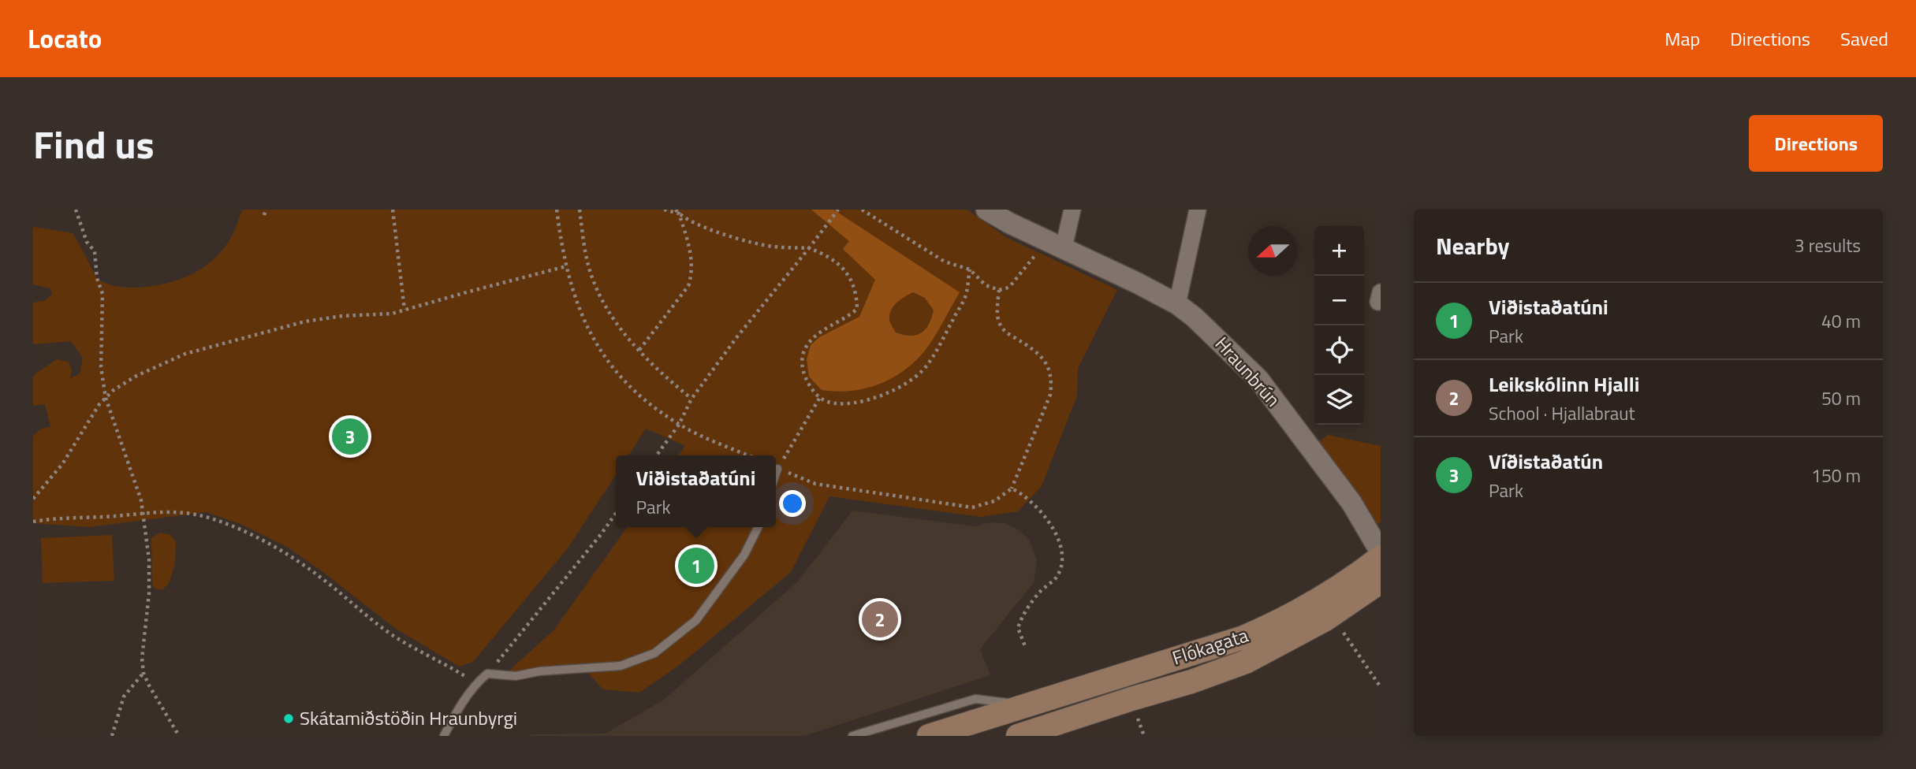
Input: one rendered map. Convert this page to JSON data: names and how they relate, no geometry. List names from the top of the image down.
{
  "streets": {
    "main road": ["Flókagata"],
    "street": ["Hraunbrún"]
  },
  "places": ["Skátamiðstöðin Hraunbyrgi"],
  "north": "left",
  "page": {
    "header": "Locato",
    "nav": ["Map", "Directions", "Saved"],
    "title": "Find us",
    "buttons": "Directions",
    "heading": ["Nearby", "3 results"],
    "map_buttons": ["+", "−"],
    "list": [
      {
        "mark": "1",
        "name": "Viðistaðatúni",
        "note": "Park",
        "value": "40 m"
      },
      {
        "mark": "2",
        "name": "Leikskólinn Hjalli",
        "note": "School · Hjallabraut",
        "value": "50 m"
      },
      {
        "mark": "3",
        "name": "Víðistaðatún",
        "note": "Park",
        "value": "150 m"
      }
    ],
    "pins": ["3", "1", "2"],
    "popup": ["Viðistaðatúni", "Park"]
  }
}
